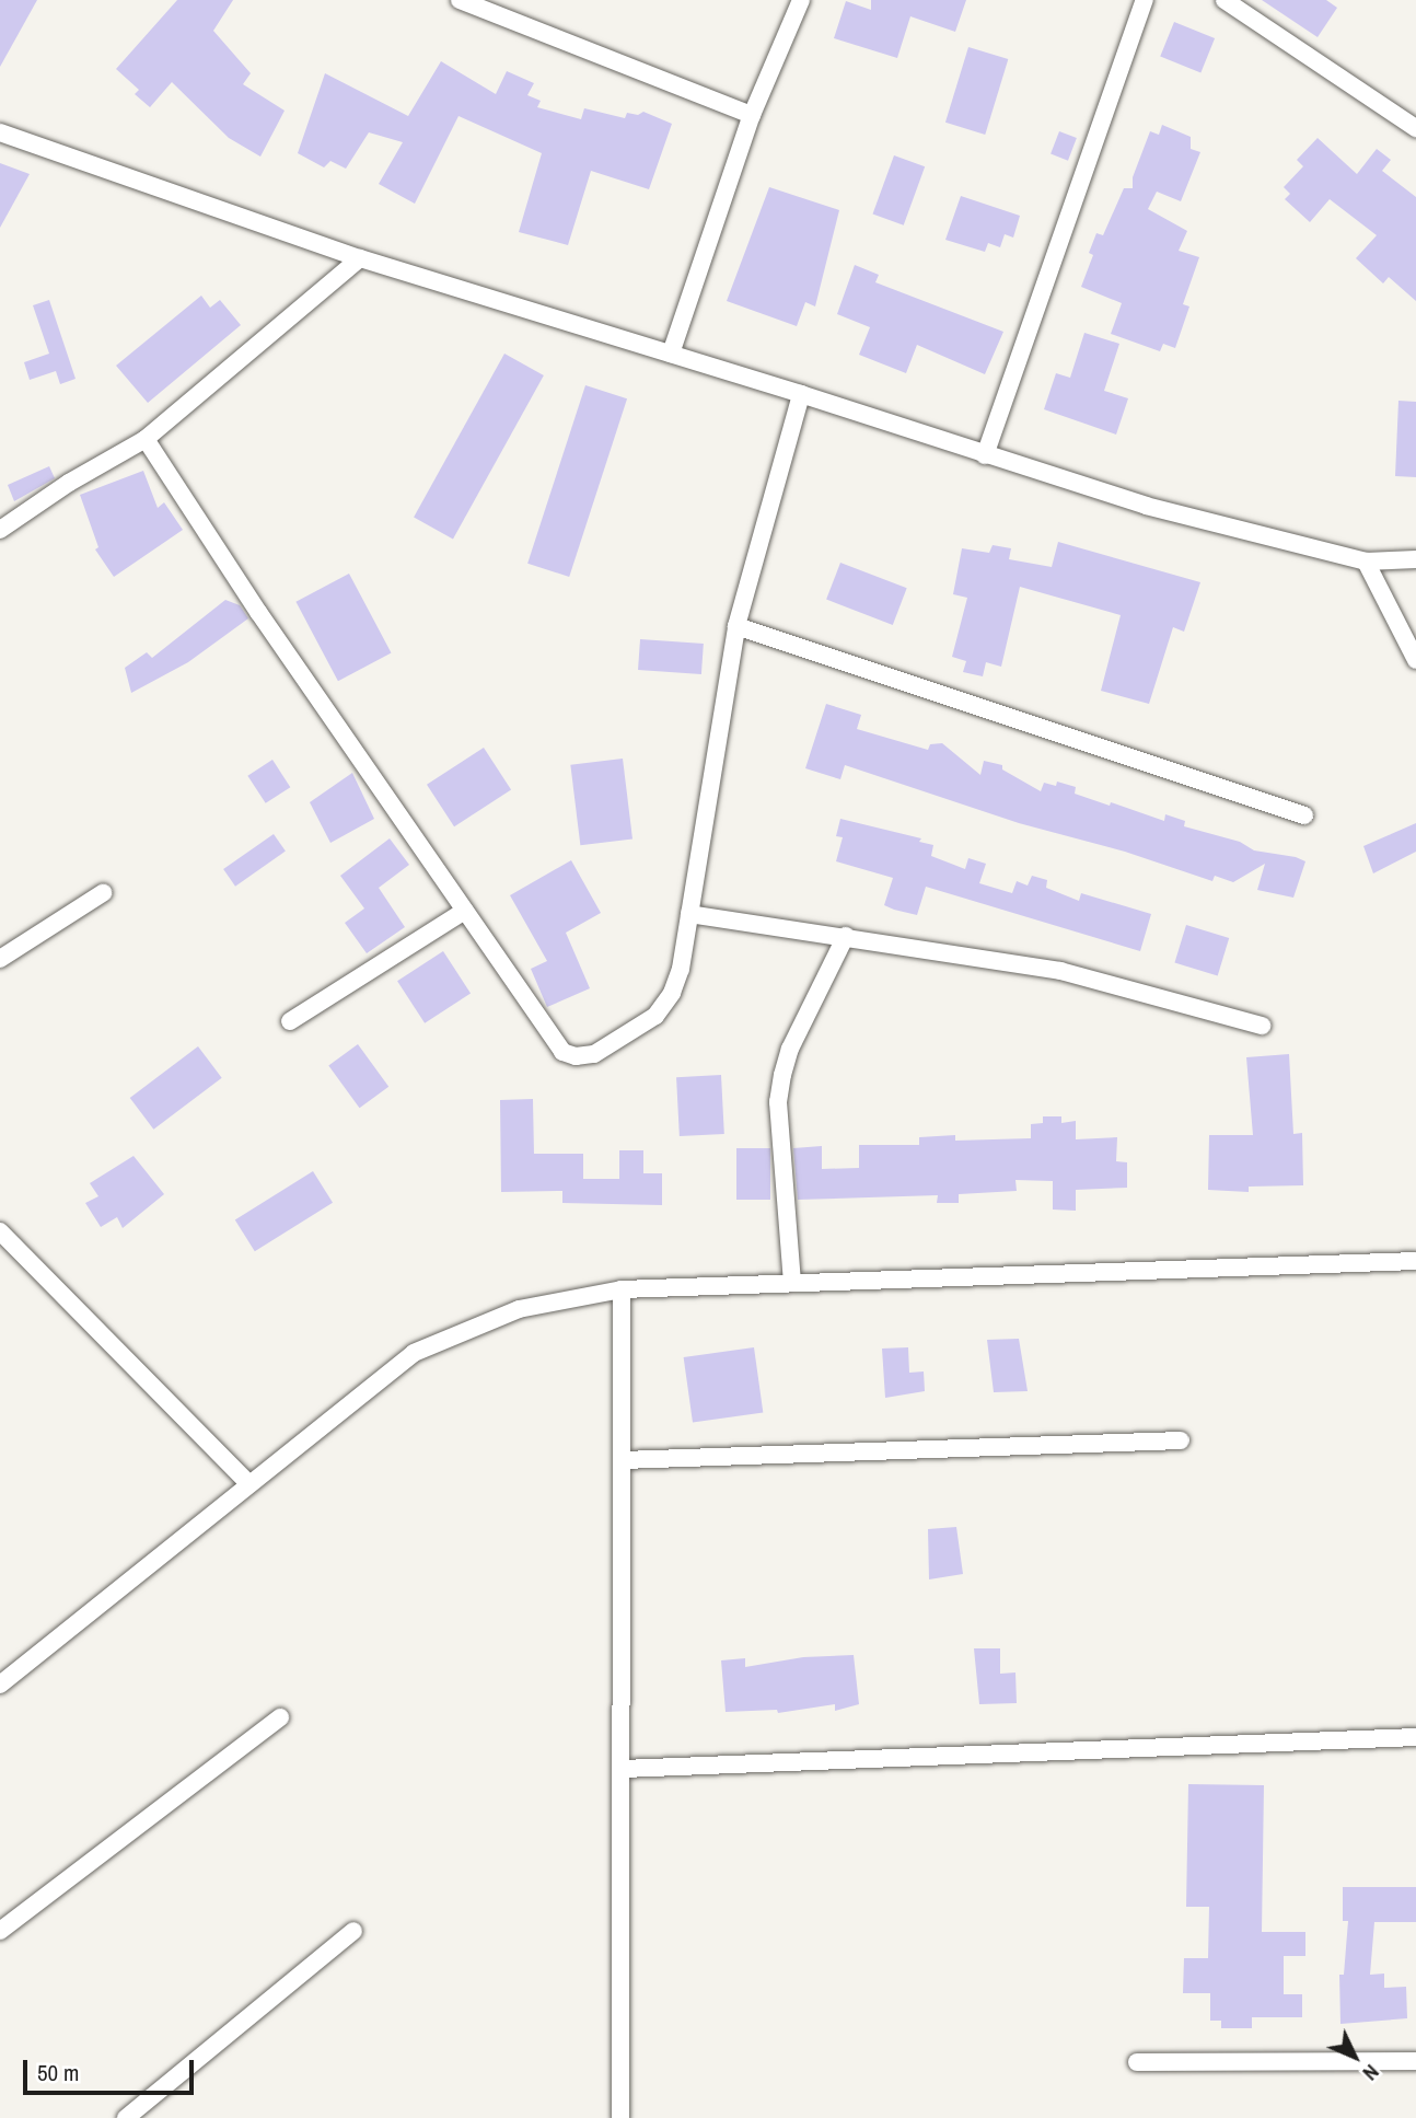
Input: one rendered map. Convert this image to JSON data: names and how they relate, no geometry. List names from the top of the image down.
{
  "scale_bar": "50 m",
  "north": "bottom right"
}
